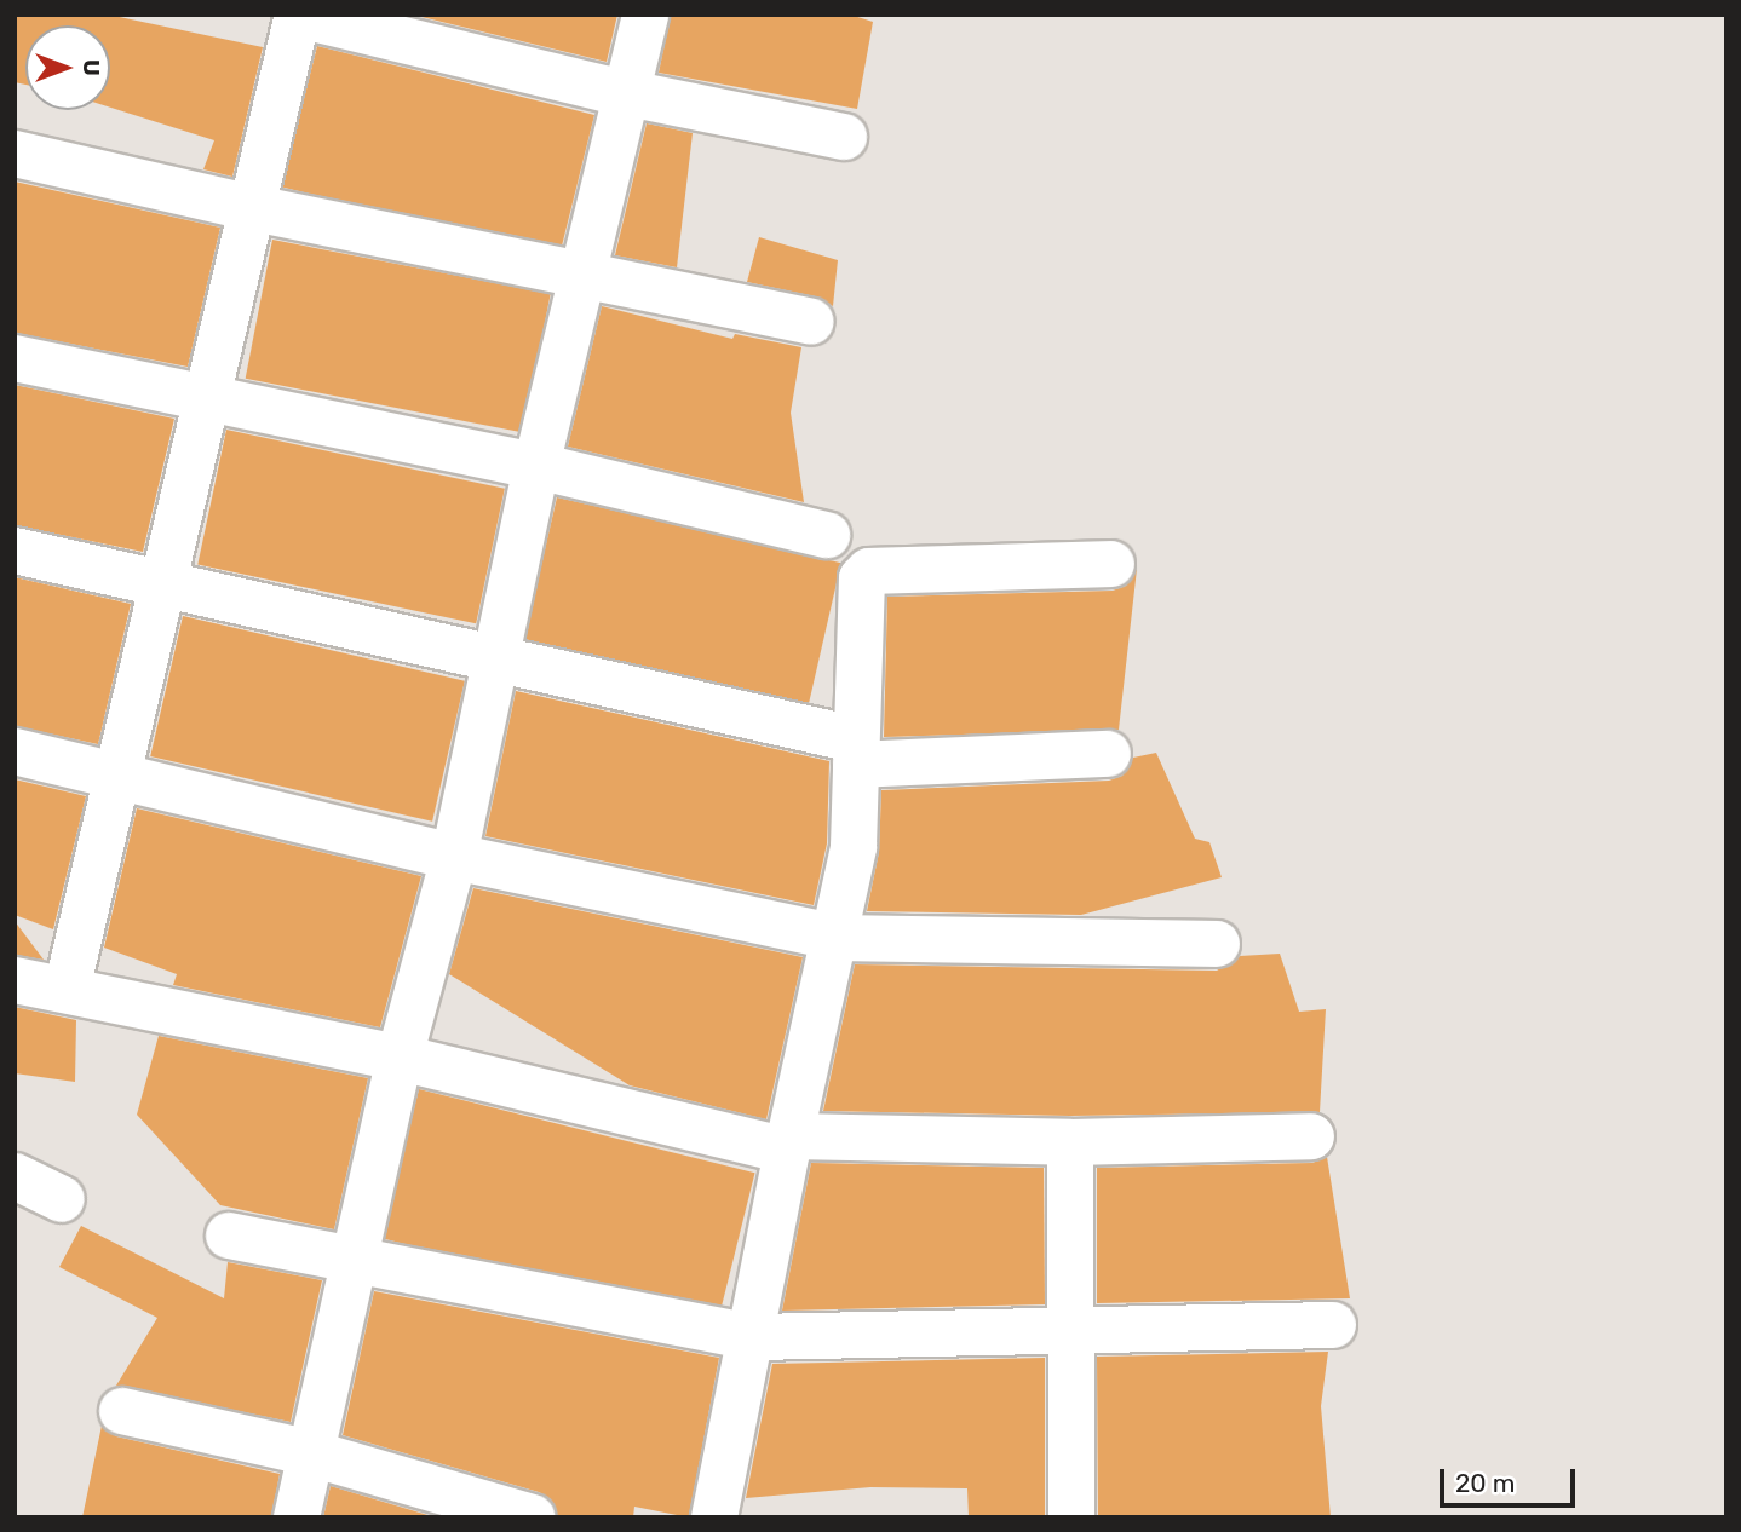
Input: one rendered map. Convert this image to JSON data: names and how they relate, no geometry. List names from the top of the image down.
{
  "scale_bar": "20 m",
  "north": "right"
}
